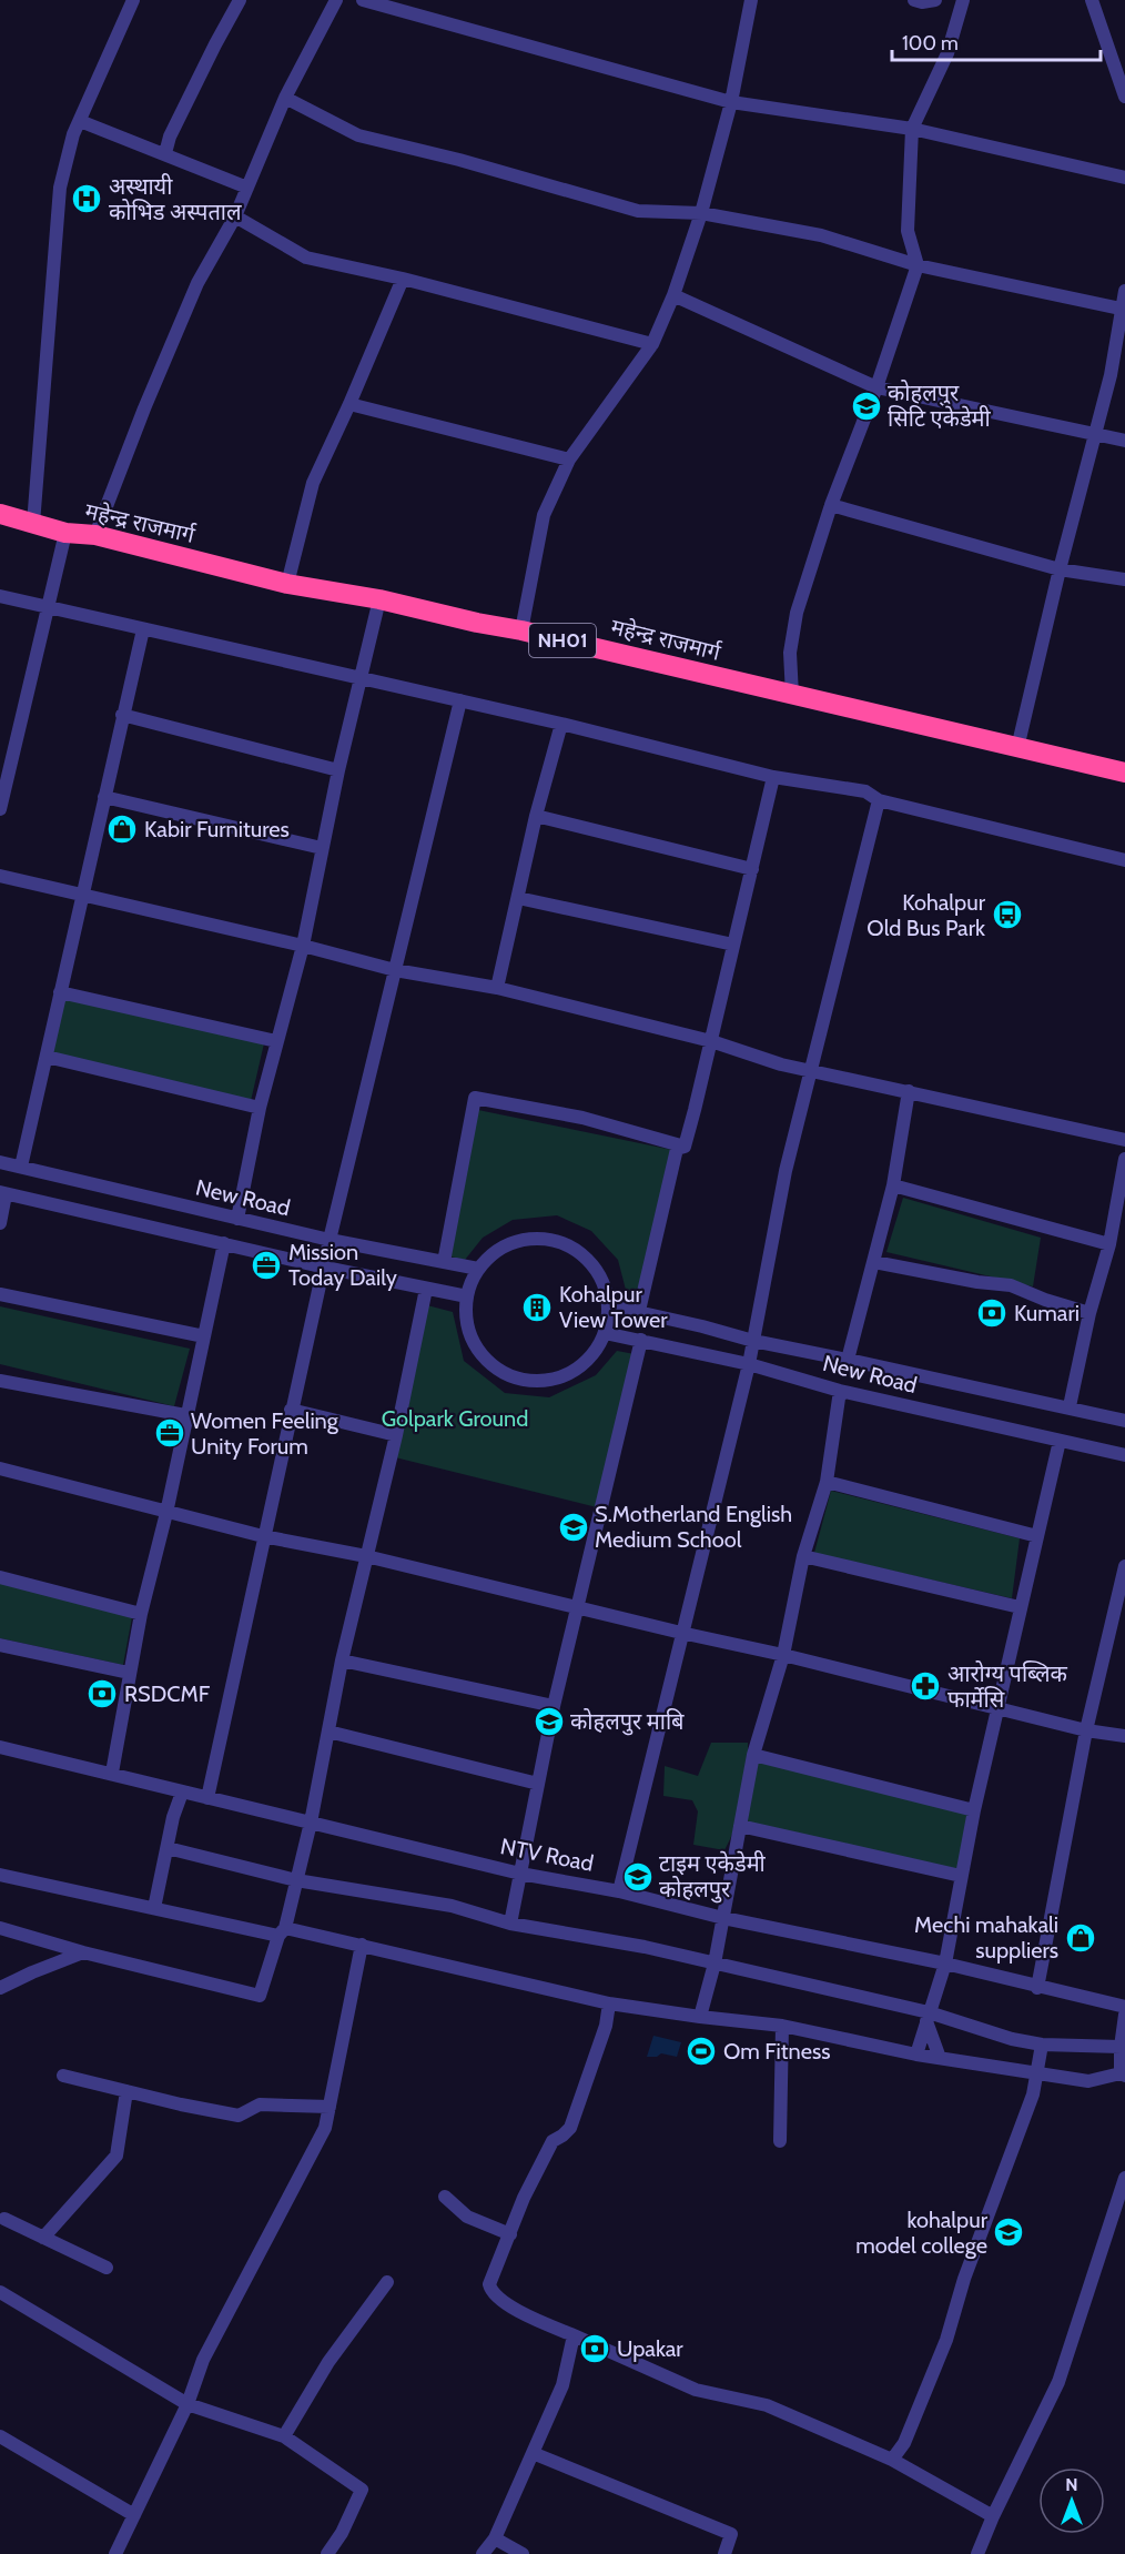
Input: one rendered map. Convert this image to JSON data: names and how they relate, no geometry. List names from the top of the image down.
{
  "streets": {
    "highway": ["महेन्द्र राजमार्ग", "NH01"],
    "street": ["New Road", "NTV Road"]
  },
  "parks": ["Golpark Ground"],
  "places": {
    "hospital": ["अस्थायी कोभिड अस्पताल"],
    "school or university": [
      "कोहलपुर सिटि एकेडेमी",
      "S.Motherland English Medium School",
      "कोहलपुर माबि",
      "टाइम एकेडेमी कोहलपुर",
      "kohalpur model college"
    ],
    "shop": ["Kabir Furnitures", "Mechi mahakali suppliers"],
    "bus stop": ["Kohalpur Old Bus Park"],
    "office": ["Mission Today Daily", "Women Feeling Unity Forum"],
    "building": ["Kohalpur View Tower"],
    "bank": ["Kumari", "RSDCMF", "Upakar"],
    "pharmacy": ["आरोग्य पब्लिक फार्मेसि"],
    "sports": ["Om Fitness"]
  },
  "scale_bar": "100 m",
  "north": "top"
}
